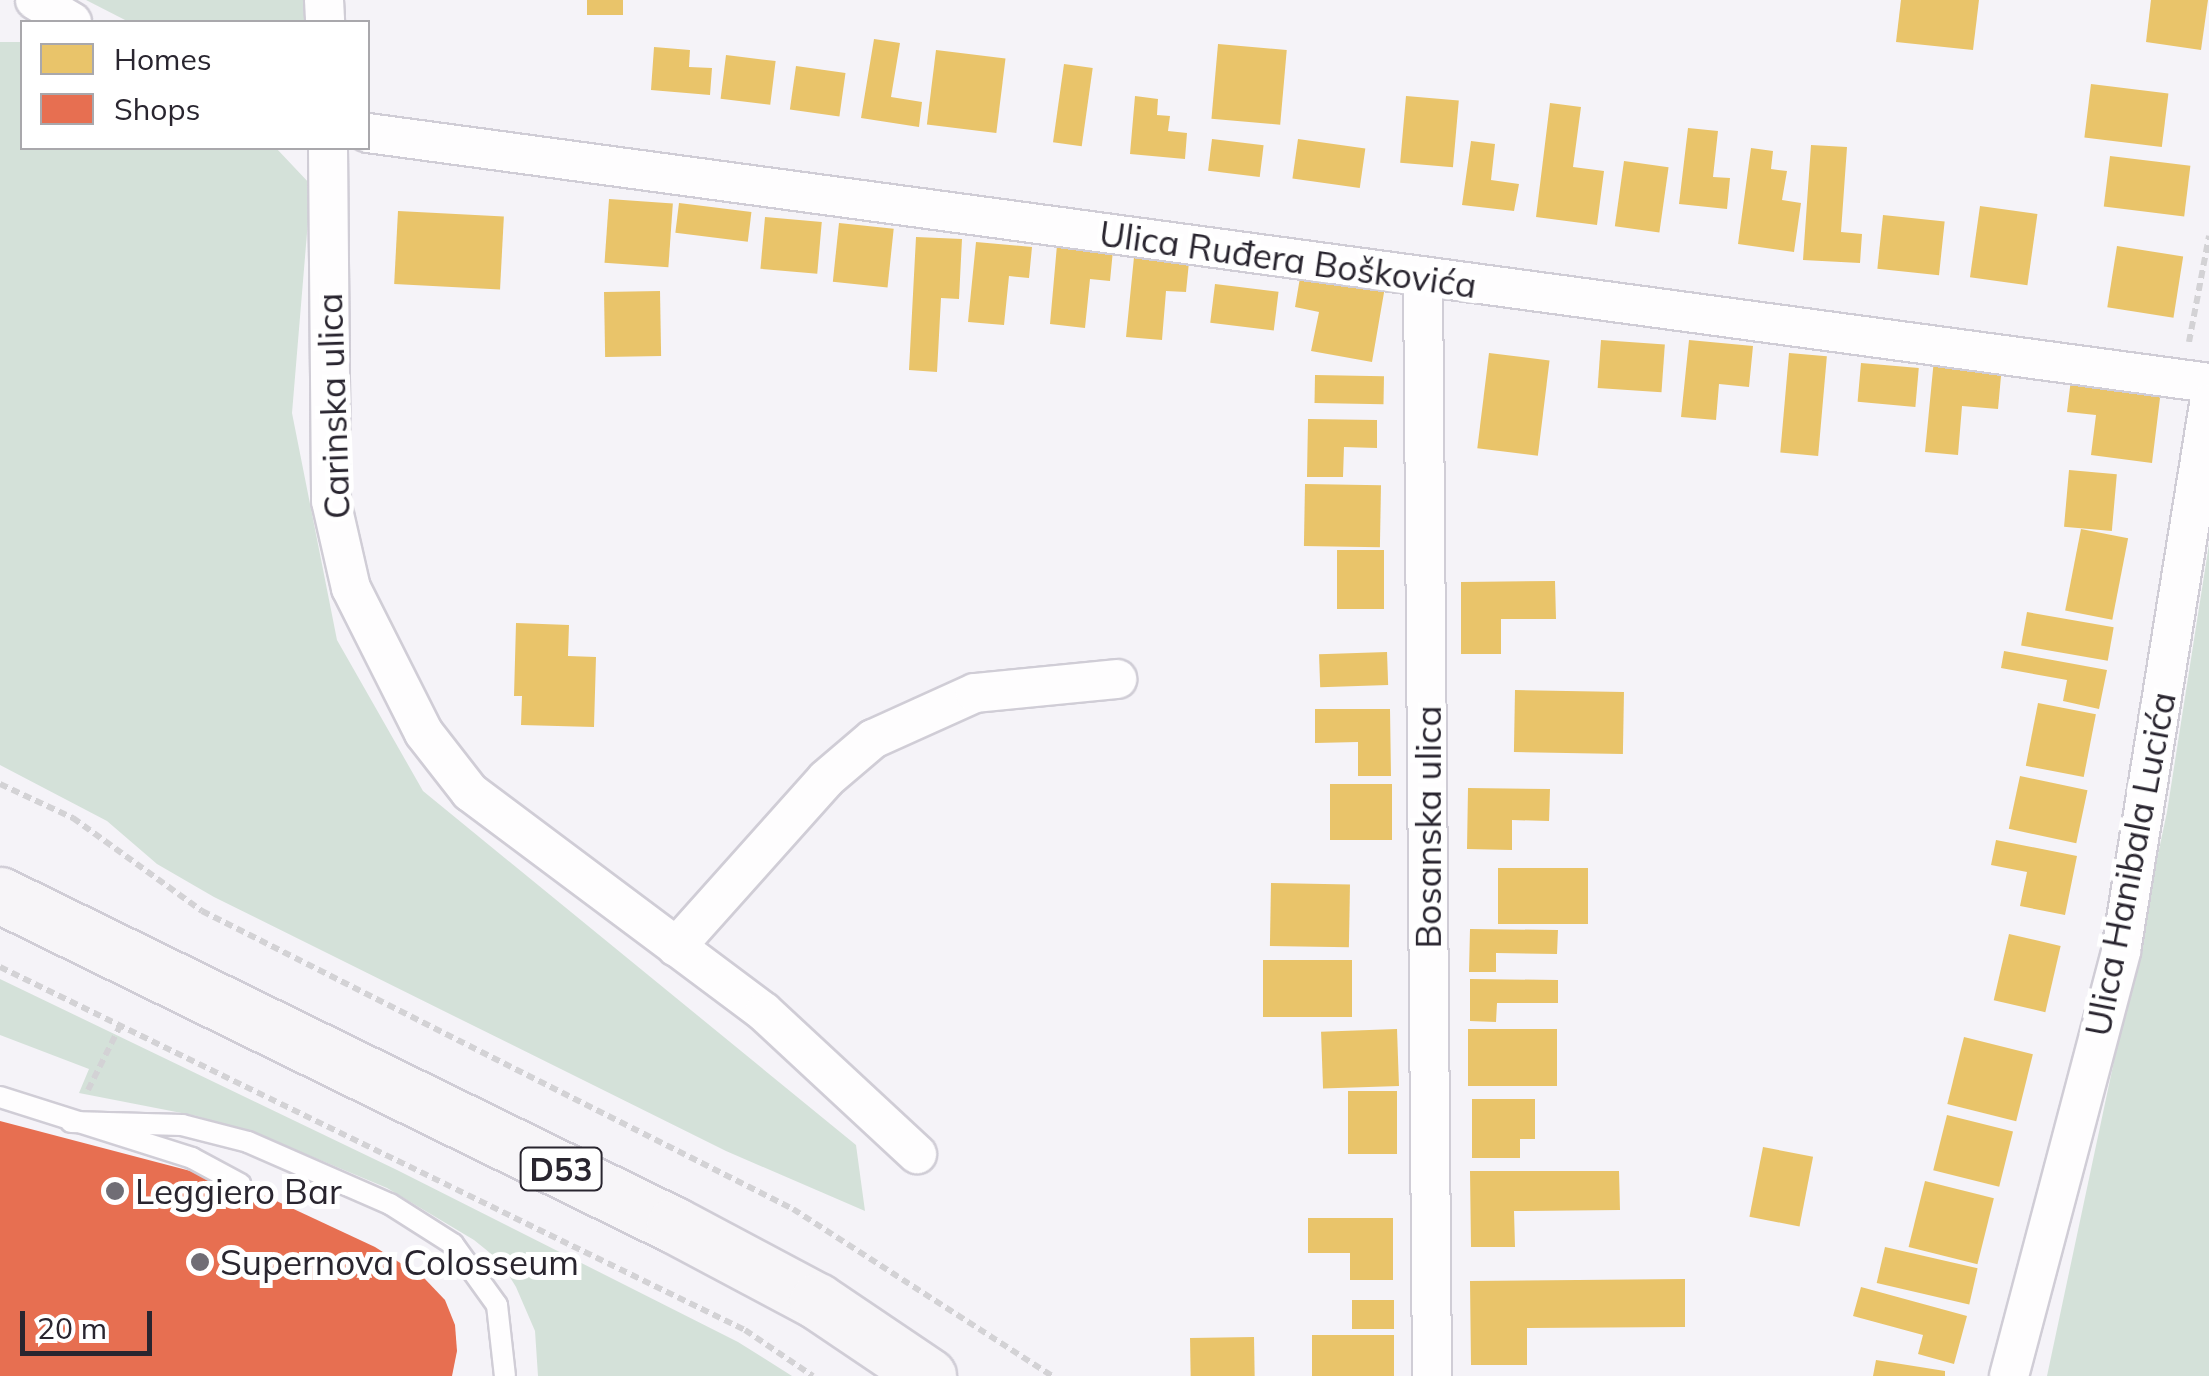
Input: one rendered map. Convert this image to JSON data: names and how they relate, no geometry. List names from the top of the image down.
{
  "streets": {
    "main road": ["D53"],
    "street": [
      "Ulica Ruđera Boškovića",
      "Carinska ulica",
      "Bosanska ulica",
      "Ulica Hanibala Lucića"
    ]
  },
  "crossings": [
    ["Ulica Ruđera Boškovića", "Bosanska ulica"]
  ],
  "places": ["Leggiero Bar", "Supernova Colosseum"],
  "legend": ["Homes", "Shops"],
  "scale_bar": "20 m"
}
